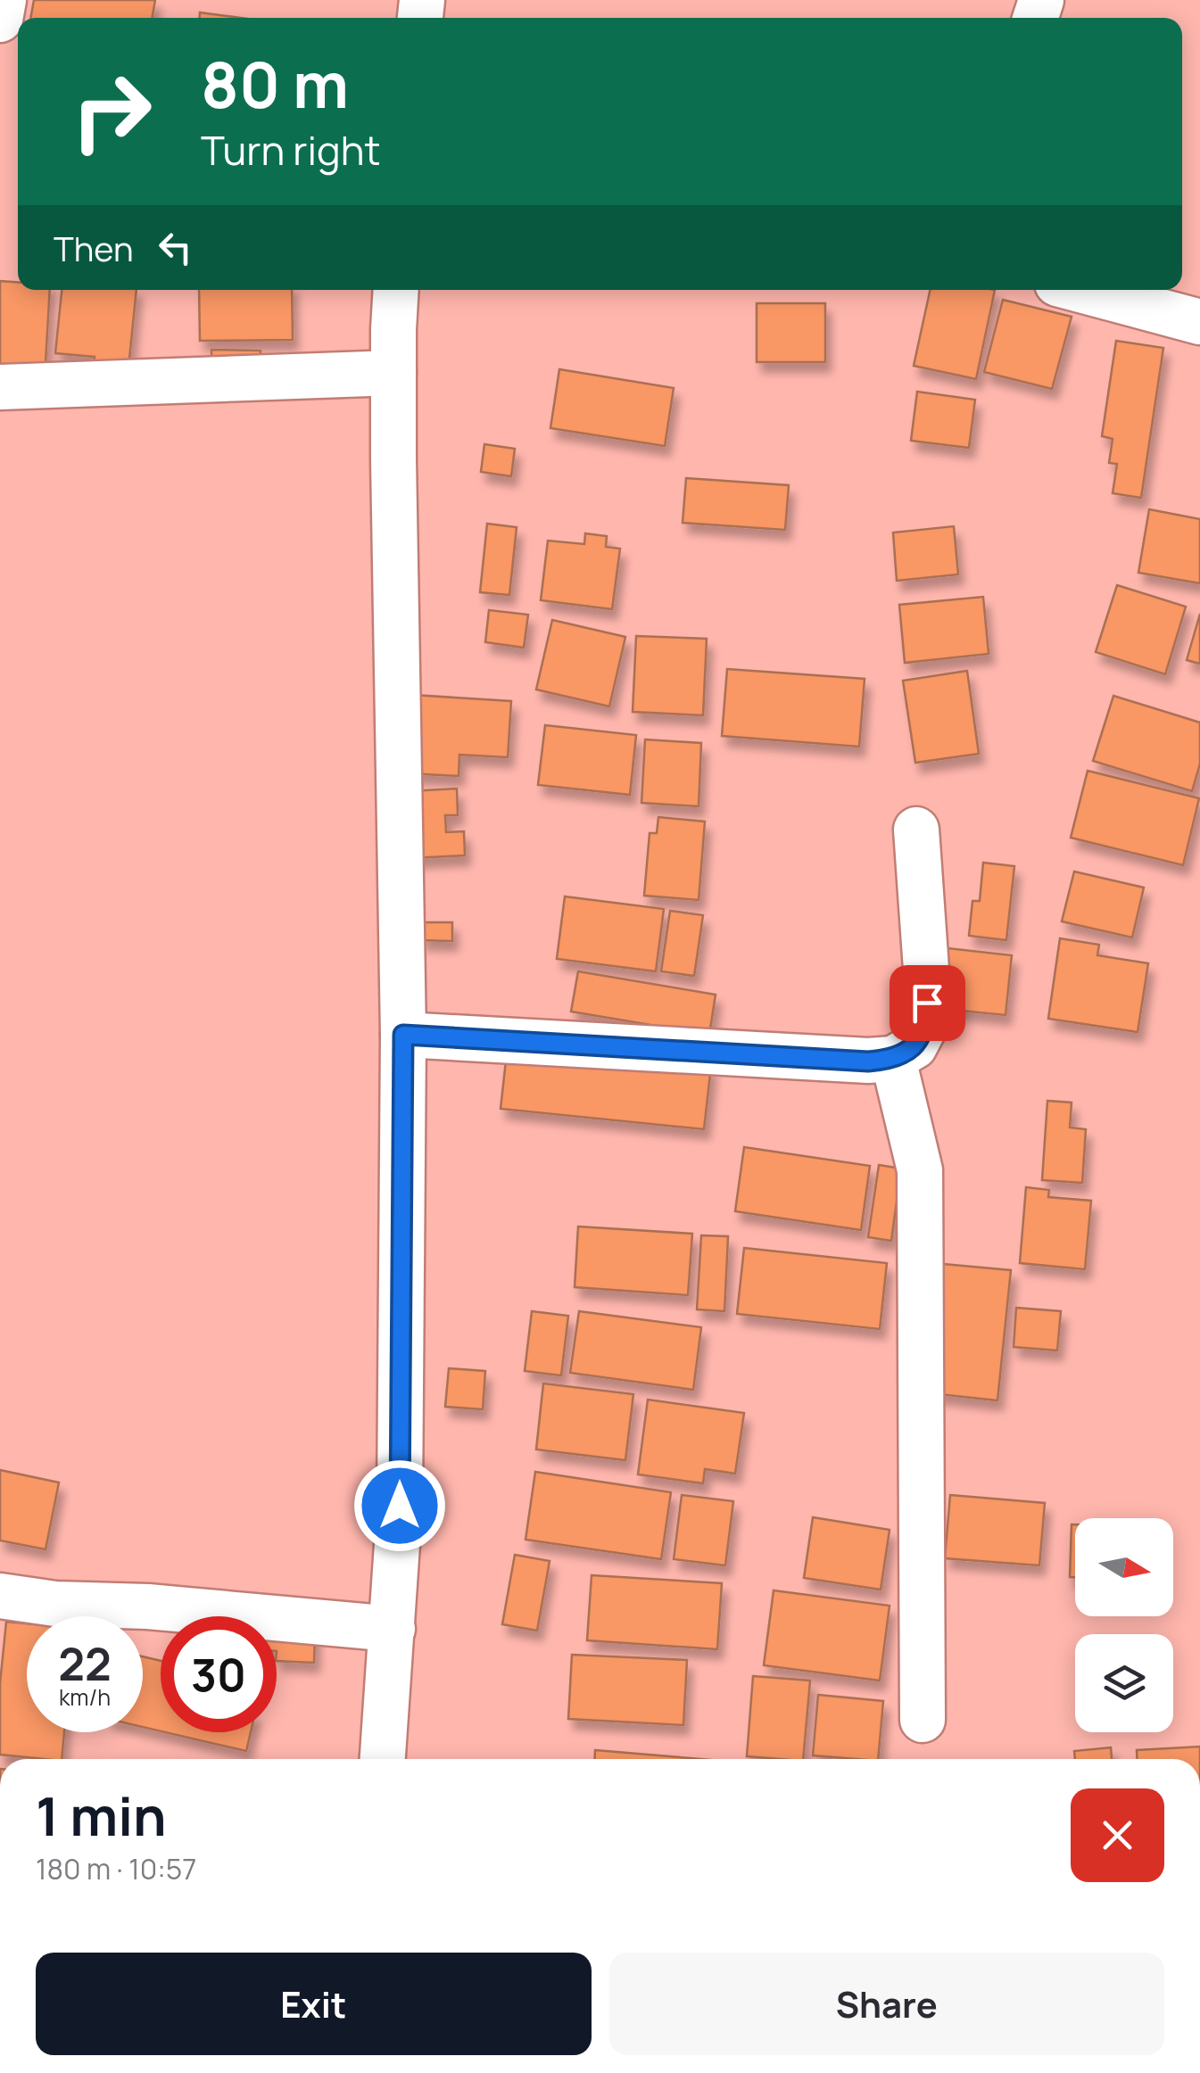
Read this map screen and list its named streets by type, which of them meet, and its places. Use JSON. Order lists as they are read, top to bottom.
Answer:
{
  "north": "right",
  "page": {
    "turn": ["80 m", "Turn right"],
    "then": "Then",
    "speed": "22 km/h",
    "limit": "30",
    "heading": ["1 min", "180 m · 10:57"],
    "buttons": ["Exit", "Share"]
  }
}
